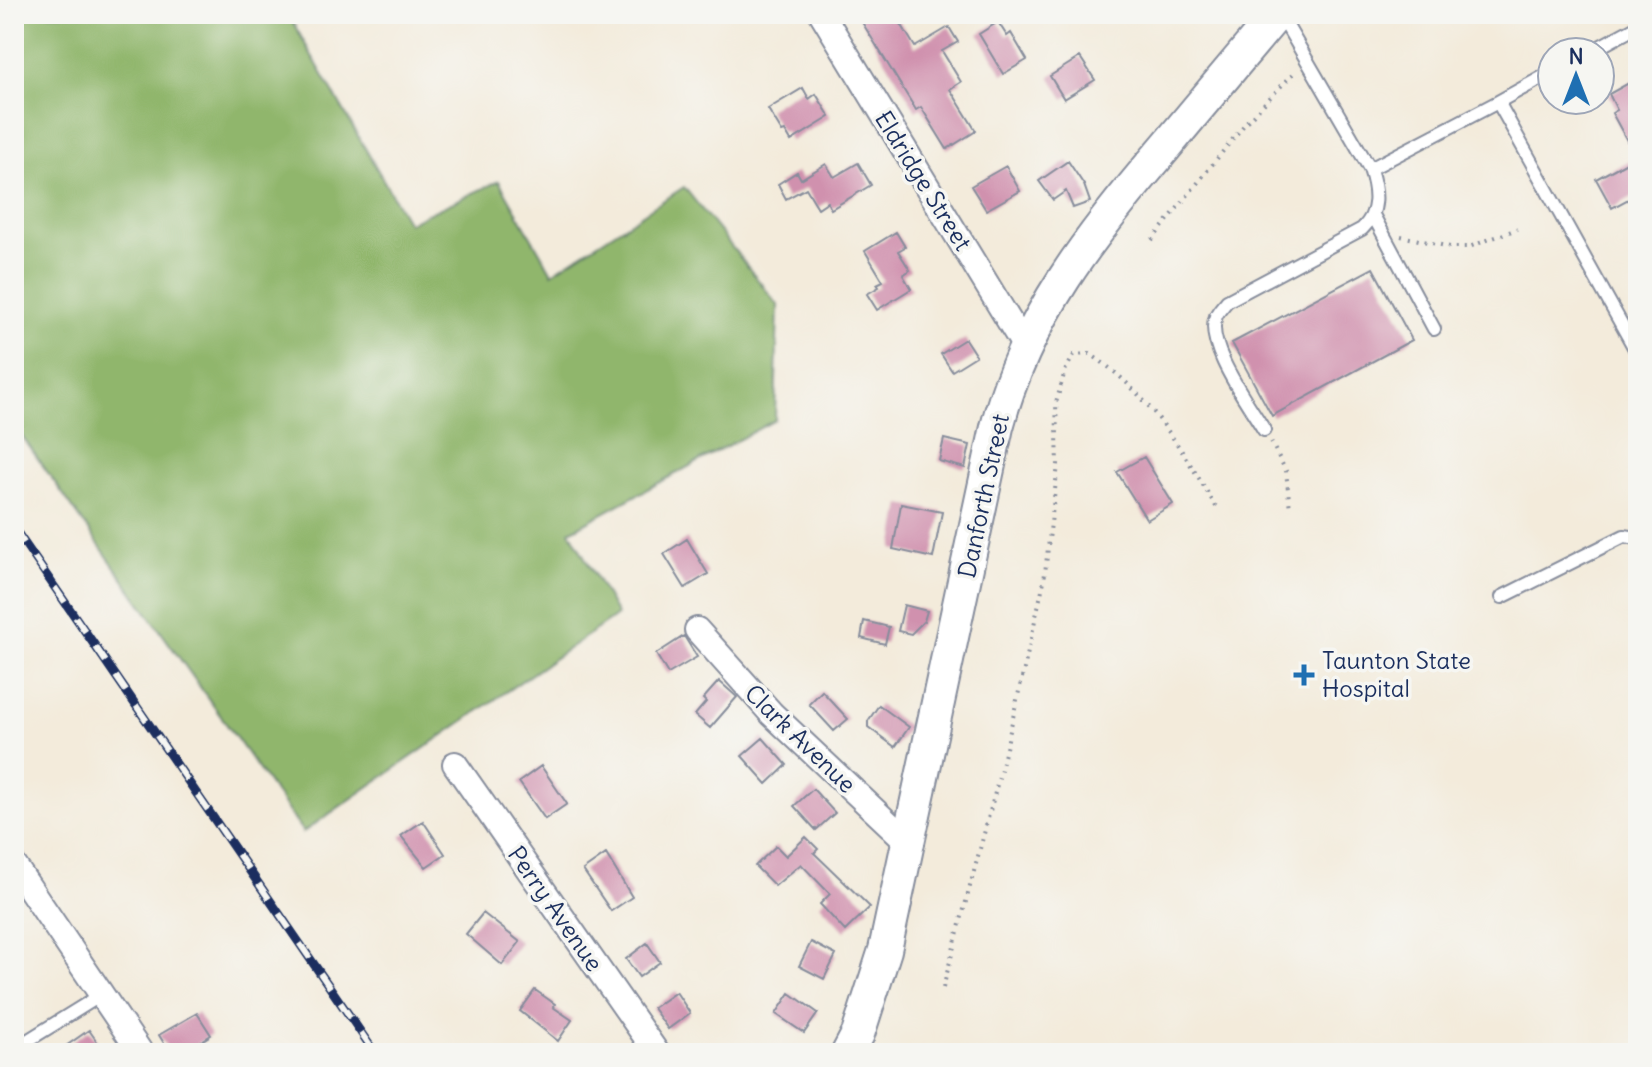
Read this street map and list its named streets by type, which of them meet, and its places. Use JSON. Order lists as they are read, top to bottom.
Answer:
{
  "streets": {
    "street": [
      "Eldridge Street",
      "Danforth Street",
      "Clark Avenue",
      "Perry Avenue"
    ]
  },
  "crossings": [
    ["Eldridge Street", "Danforth Street"],
    ["Danforth Street", "Clark Avenue"]
  ],
  "places": {
    "health": ["Taunton State Hospital"]
  },
  "north": "top"
}
